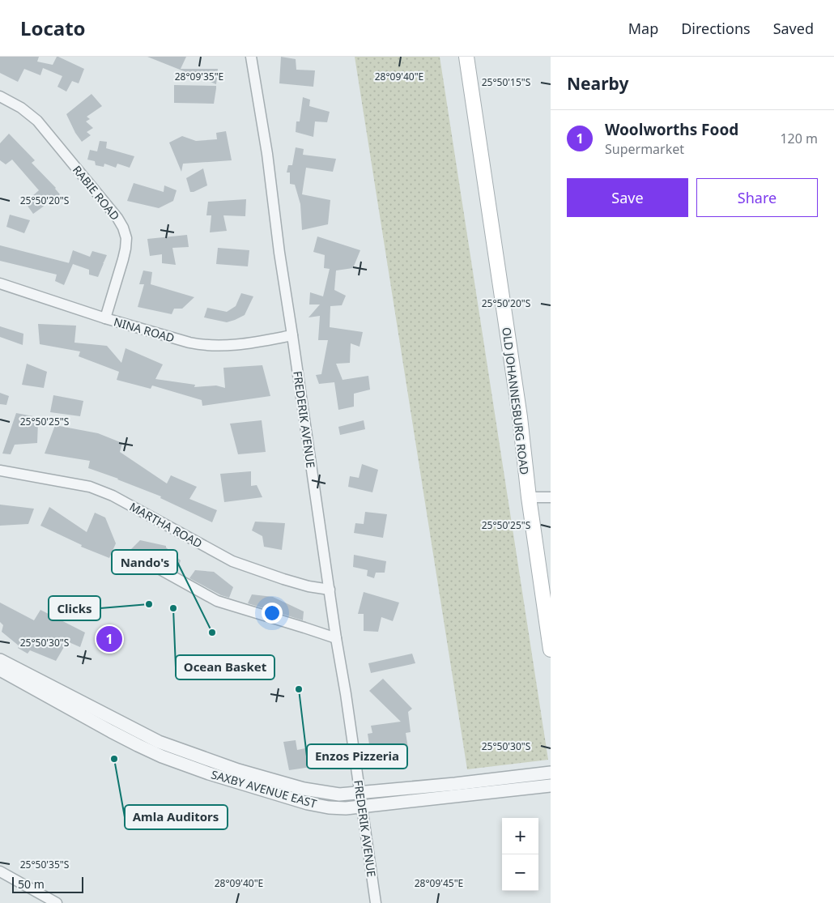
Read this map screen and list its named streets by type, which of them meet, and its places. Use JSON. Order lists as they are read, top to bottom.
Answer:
{
  "streets": {
    "main road": ["OLD JOHANNESBURG ROAD"],
    "street": [
      "RABIE ROAD",
      "NINA ROAD",
      "FREDERIK AVENUE",
      "MARTHA ROAD",
      "SAXBY AVENUE EAST"
    ]
  },
  "crossings": [
    ["RABIE ROAD", "NINA ROAD"],
    ["NINA ROAD", "FREDERIK AVENUE"],
    ["FREDERIK AVENUE", "MARTHA ROAD"],
    ["FREDERIK AVENUE", "SAXBY AVENUE EAST"]
  ],
  "places": [
    "Clicks",
    "Ocean Basket",
    "Nando's",
    "Enzos Pizzeria",
    "Amla Auditors"
  ],
  "scale_bar": "50 m",
  "page": {
    "header": "Locato",
    "nav": ["Map", "Directions", "Saved"],
    "heading": "Nearby",
    "list": [
      {
        "mark": "1",
        "name": "Woolworths Food",
        "note": "Supermarket",
        "value": "120 m"
      }
    ],
    "buttons": ["Save", "Share"],
    "pins": "1",
    "map_buttons": ["+", "−"],
    "scale": "50 m"
  },
  "coordinates": [
    "28°09'35\"E",
    "28°09'40\"E",
    "25°50'15\"S",
    "25°50'20\"S",
    "25°50'25\"S",
    "25°50'30\"S",
    "25°50'35\"S",
    "28°09'45\"E"
  ]
}
